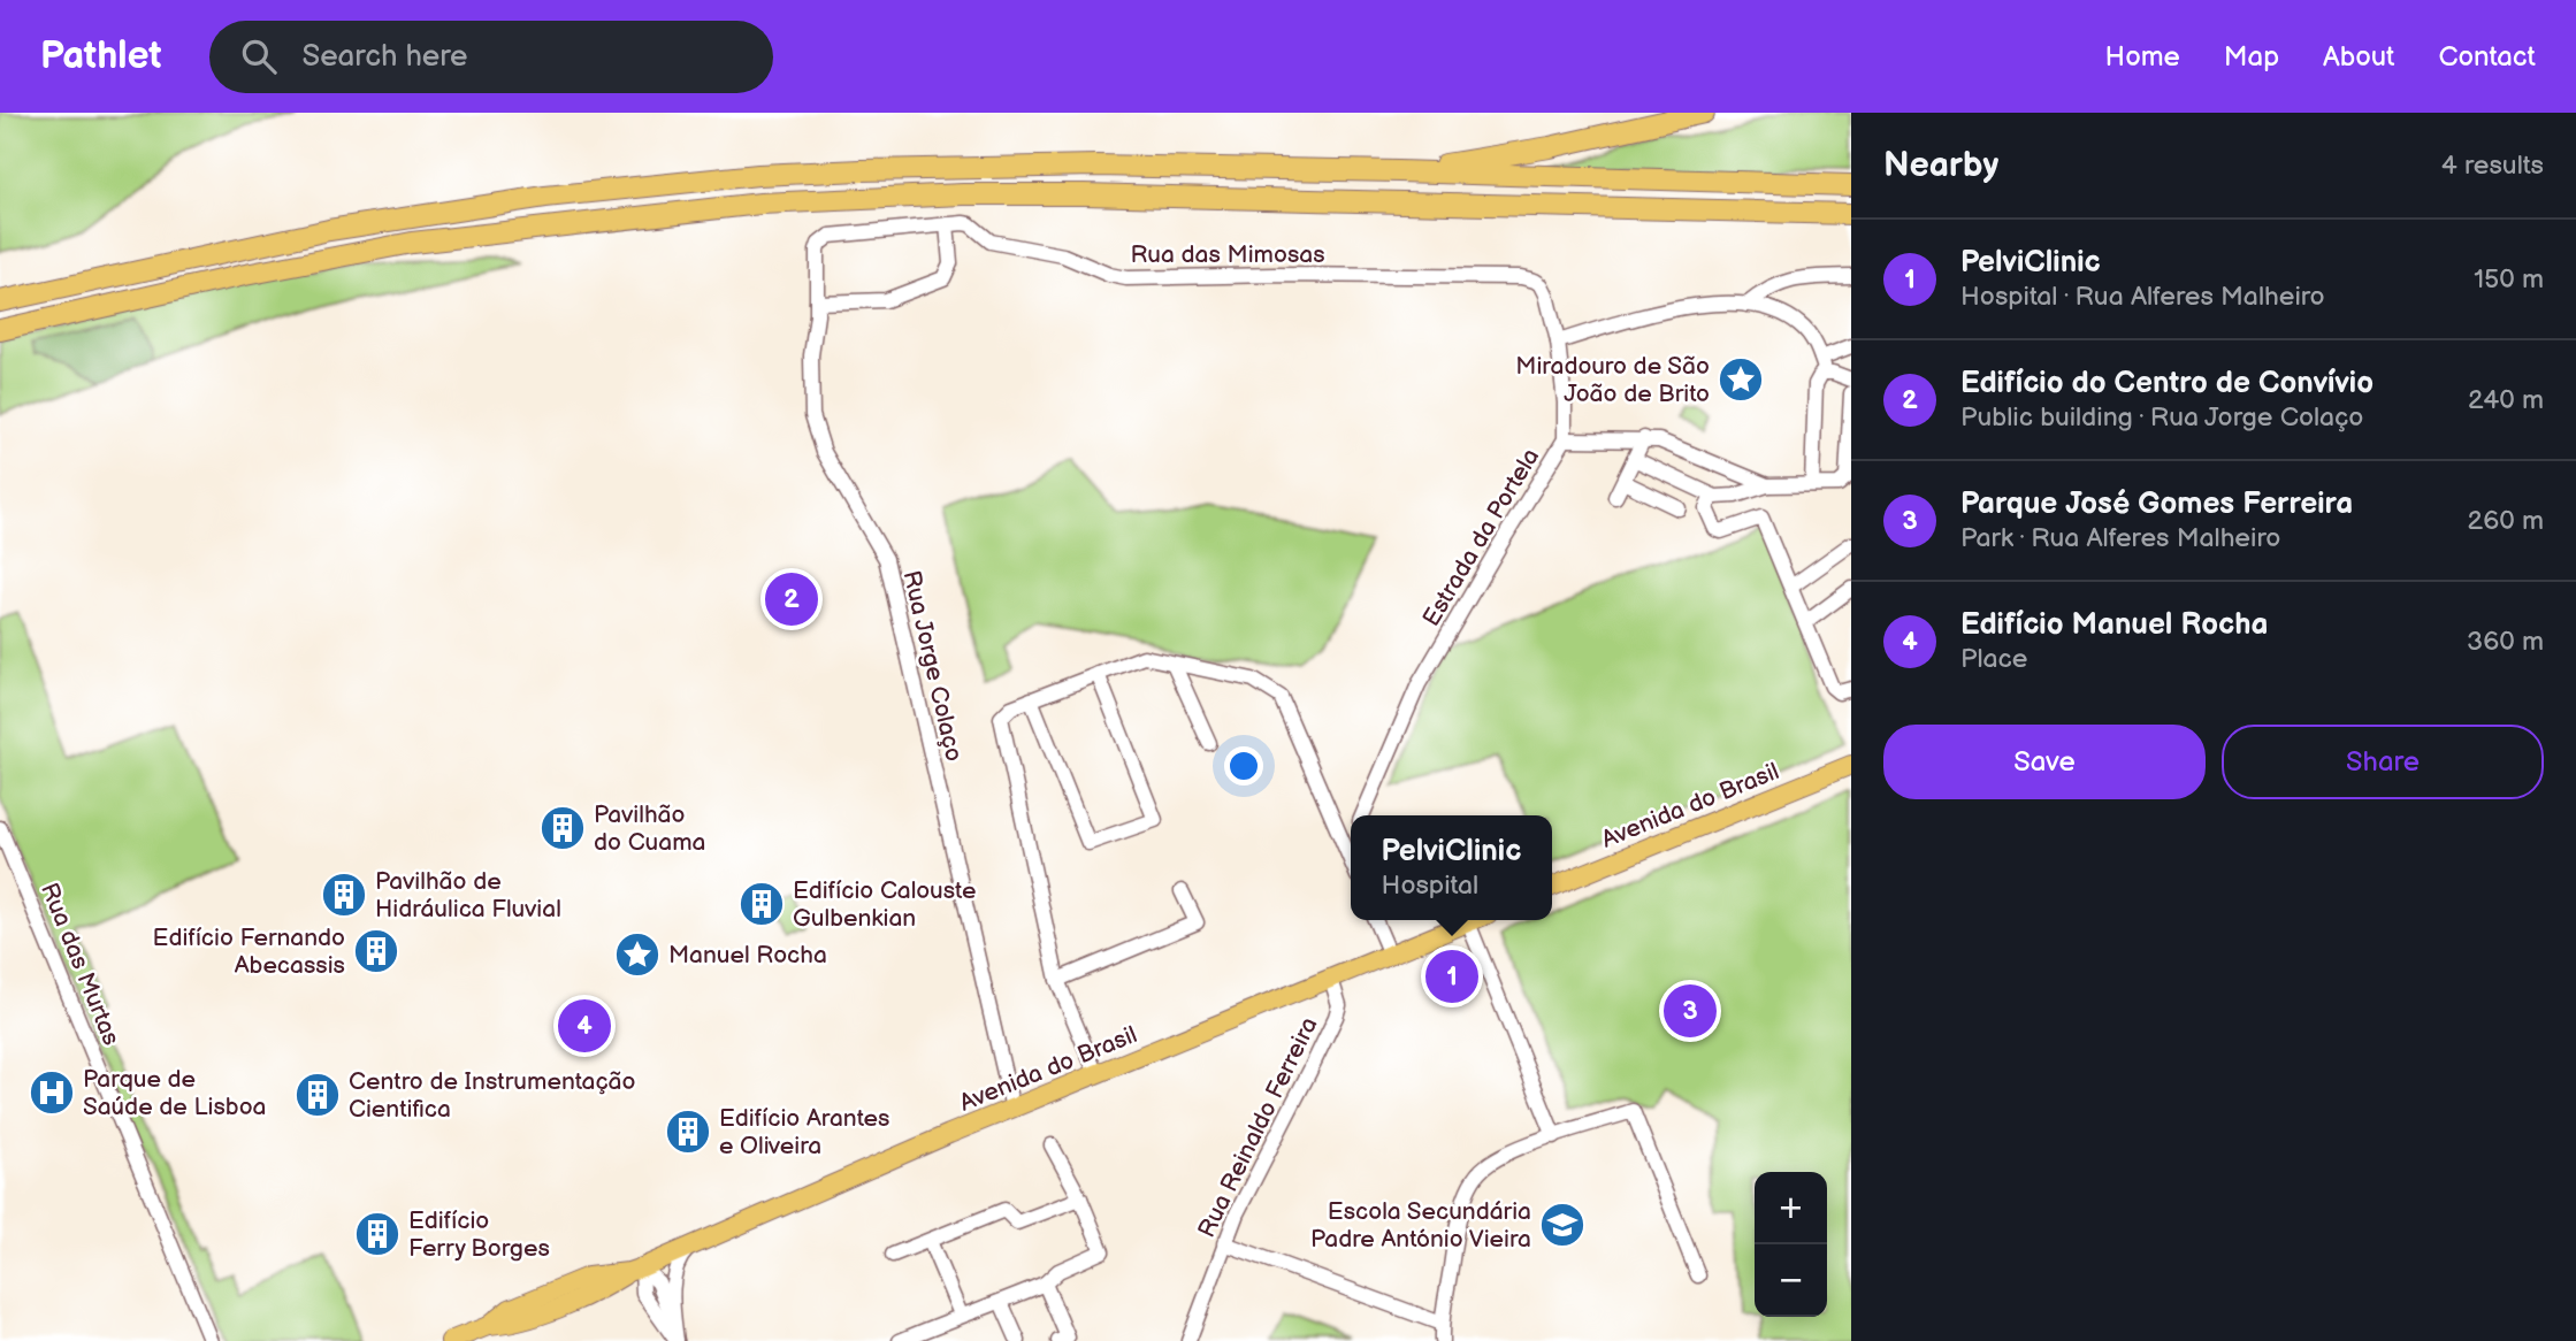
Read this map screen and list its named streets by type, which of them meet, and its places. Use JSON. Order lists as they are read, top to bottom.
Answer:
{
  "streets": {
    "main road": ["Avenida do Brasil"],
    "street": [
      "Rua das Mimosas",
      "Estrada da Portela",
      "Rua Jorge Colaço",
      "Rua das Murtas",
      "Rua Reinaldo Ferreira"
    ]
  },
  "crossings": [
    ["Rua das Mimosas", "Estrada da Portela"],
    ["Rua das Mimosas", "Rua Jorge Colaço"],
    ["Rua Jorge Colaço", "Avenida do Brasil"],
    ["Avenida do Brasil", "Rua Reinaldo Ferreira"]
  ],
  "places": {
    "place": ["Miradouro de São João de Brito", "Manuel Rocha"],
    "building": [
      "Pavilhão do Cuama",
      "Pavilhão de Hidráulica Fluvial",
      "Edifício Calouste Gulbenkian",
      "Edifício Fernando Abecassis",
      "Centro de Instrumentação Cientifica",
      "Edifício Arantes e Oliveira",
      "Edifício Ferry Borges"
    ],
    "hospital": ["Parque de Saúde de Lisboa"],
    "school or university": ["Escola Secundária Padre António Vieira"]
  },
  "page": {
    "header": "Pathlet",
    "search": "Search here",
    "nav": [
      "Home",
      "Map",
      "About",
      "Contact"
    ],
    "heading": ["Nearby", "4 results"],
    "list": [
      {
        "mark": "1",
        "name": "PelviClinic",
        "note": "Hospital · Rua Alferes Malheiro",
        "value": "150 m"
      },
      {
        "mark": "2",
        "name": "Edifício do Centro de Convívio",
        "note": "Public building · Rua Jorge Colaço",
        "value": "240 m"
      },
      {
        "mark": "3",
        "name": "Parque José Gomes Ferreira",
        "note": "Park · Rua Alferes Malheiro",
        "value": "260 m"
      },
      {
        "mark": "4",
        "name": "Edifício Manuel Rocha",
        "note": "Place",
        "value": "360 m"
      }
    ],
    "pins": [
      "2",
      "1",
      "3",
      "4"
    ],
    "buttons": ["Save", "Share"],
    "popup": ["PelviClinic", "Hospital"],
    "map_buttons": ["+", "−"]
  }
}
